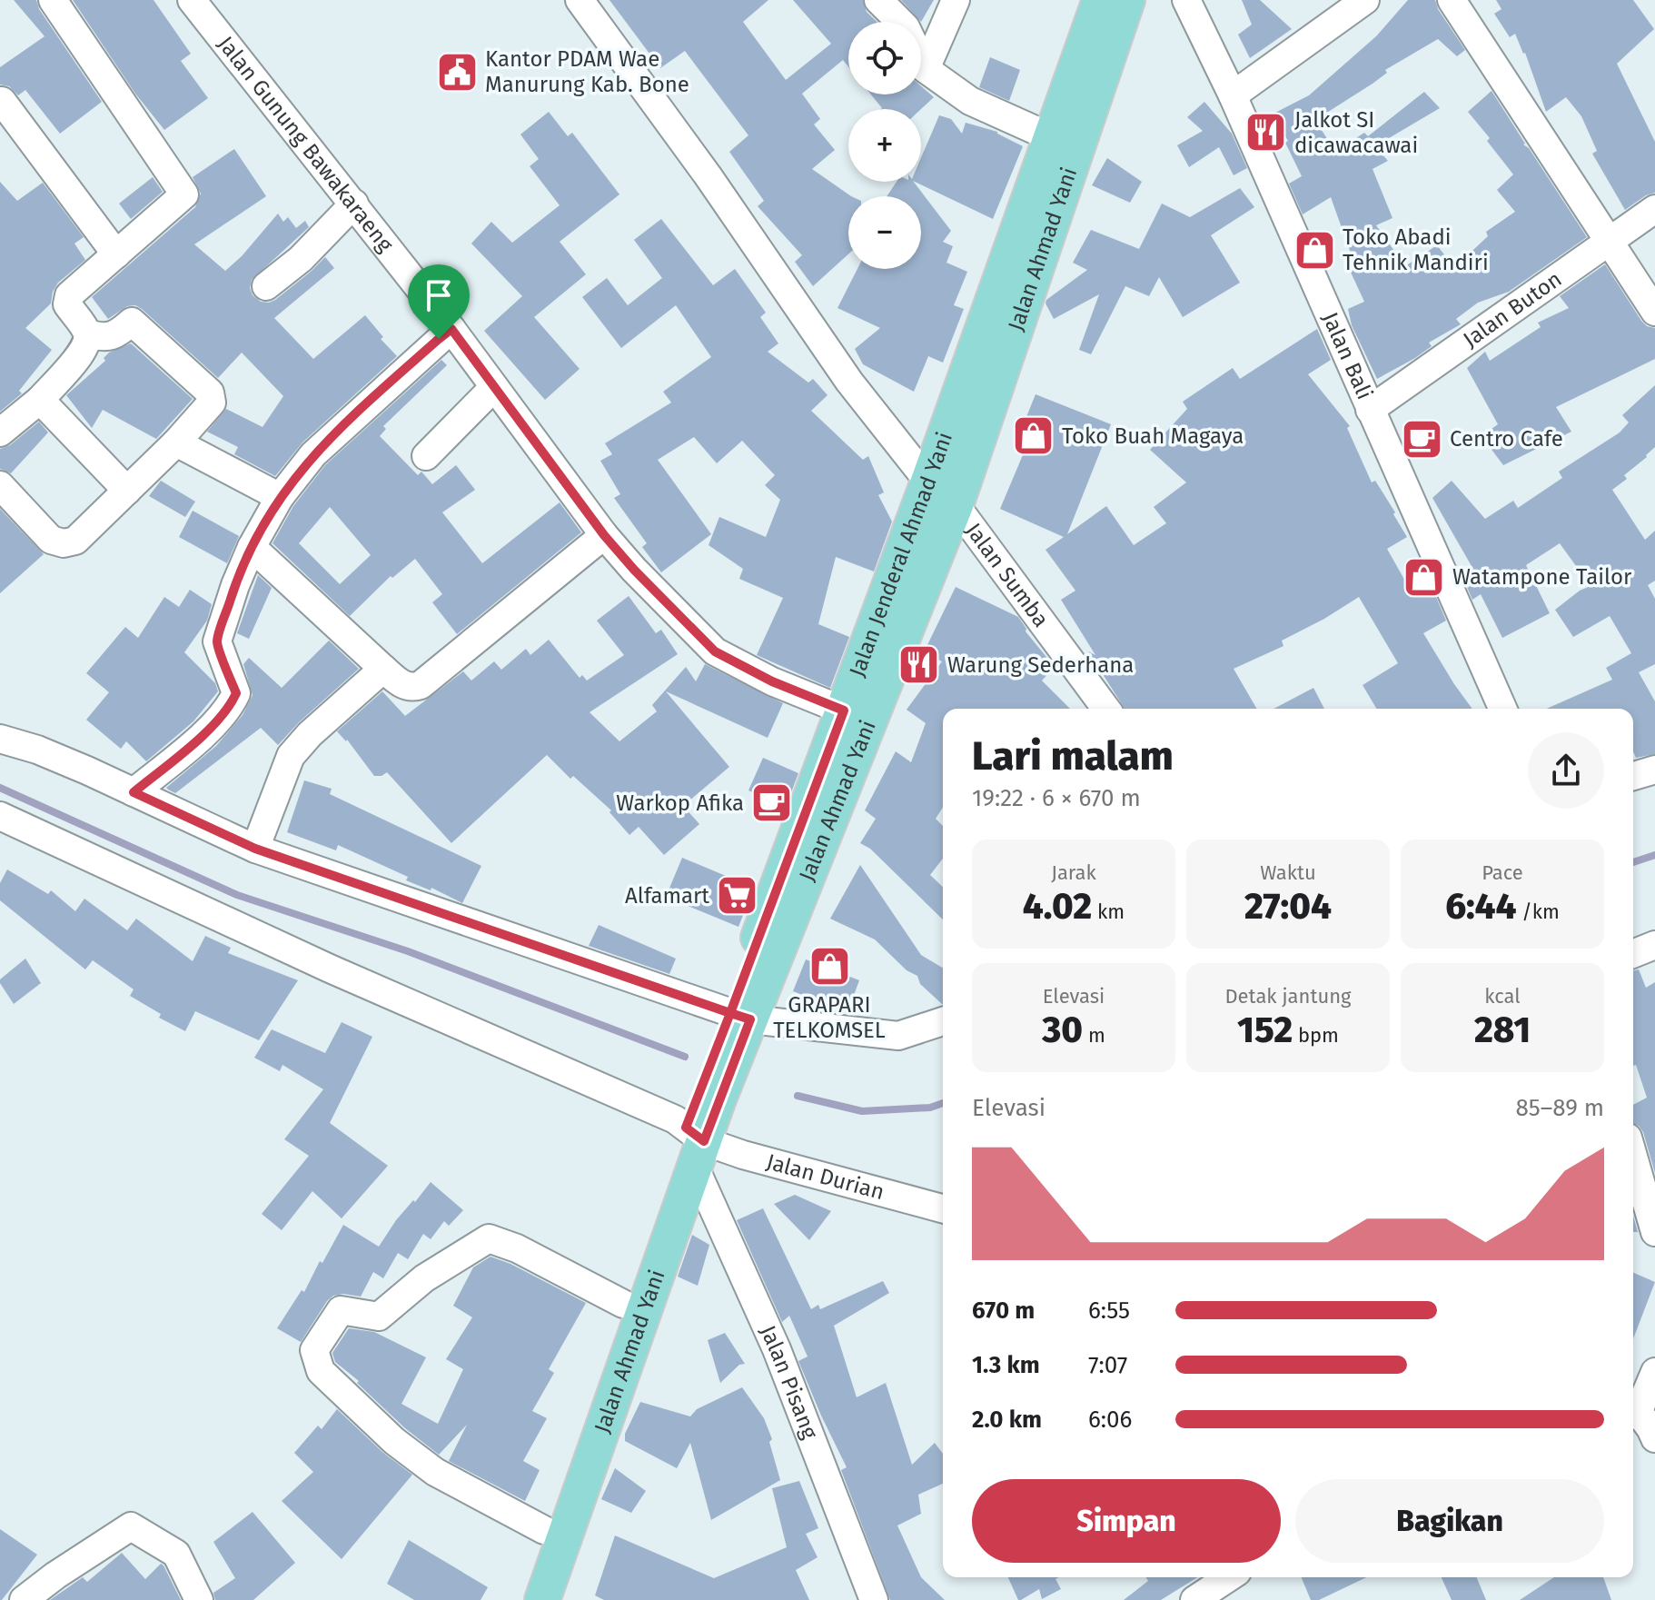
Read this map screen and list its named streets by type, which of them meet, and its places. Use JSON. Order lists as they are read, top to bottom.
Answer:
{
  "streets": {
    "main road": ["Jalan Ahmad Yani", "Jalan Jenderal Ahmad Yani"],
    "street": [
      "Jalan Gunung Bawakaraeng",
      "Jalan Buton",
      "Jalan Bali",
      "Jalan Sumba",
      "Jalan Durian",
      "Jalan Pisang"
    ]
  },
  "crossings": [
    ["Jalan Gunung Bawakaraeng", "Jalan Jenderal Ahmad Yani"],
    ["Jalan Ahmad Yani", "Jalan Jenderal Ahmad Yani"],
    ["Jalan Ahmad Yani", "Jalan Sumba"],
    ["Jalan Ahmad Yani", "Jalan Durian"],
    ["Jalan Ahmad Yani", "Jalan Pisang"],
    ["Jalan Buton", "Jalan Bali"],
    ["Jalan Jenderal Ahmad Yani", "Jalan Sumba"],
    ["Jalan Durian", "Jalan Pisang"]
  ],
  "places": {
    "public building": ["Kantor PDAM Wae Manurung Kab. Bone"],
    "restaurant": ["Jalkot SI dicawacawai", "Warung Sederhana"],
    "shop": [
      "Toko Abadi Tehnik Mandiri",
      "Toko Buah Magaya",
      "Watampone Tailor",
      "GRAPARI TELKOMSEL"
    ],
    "cafe": ["Centro Cafe", "Warkop Afika"],
    "supermarket": ["Alfamart"]
  },
  "page": {
    "map_buttons": ["+", "−"],
    "heading": ["Lari malam", "19:22 · 6 × 670 m"],
    "stats": [
      ["Jarak", "4.02 km"],
      ["Waktu", "27:04"],
      ["Pace", "6:44 /km"],
      ["Elevasi", "30 m"],
      ["Detak jantung", "152 bpm"],
      ["kcal", "281"]
    ],
    "chart": ["Elevasi", "85–89 m"],
    "list": [
      {
        "name": "670 m",
        "note": "6:55"
      },
      {
        "name": "1.3 km",
        "note": "7:07"
      },
      {
        "name": "2.0 km",
        "note": "6:06"
      }
    ],
    "buttons": ["Simpan", "Bagikan"]
  }
}
